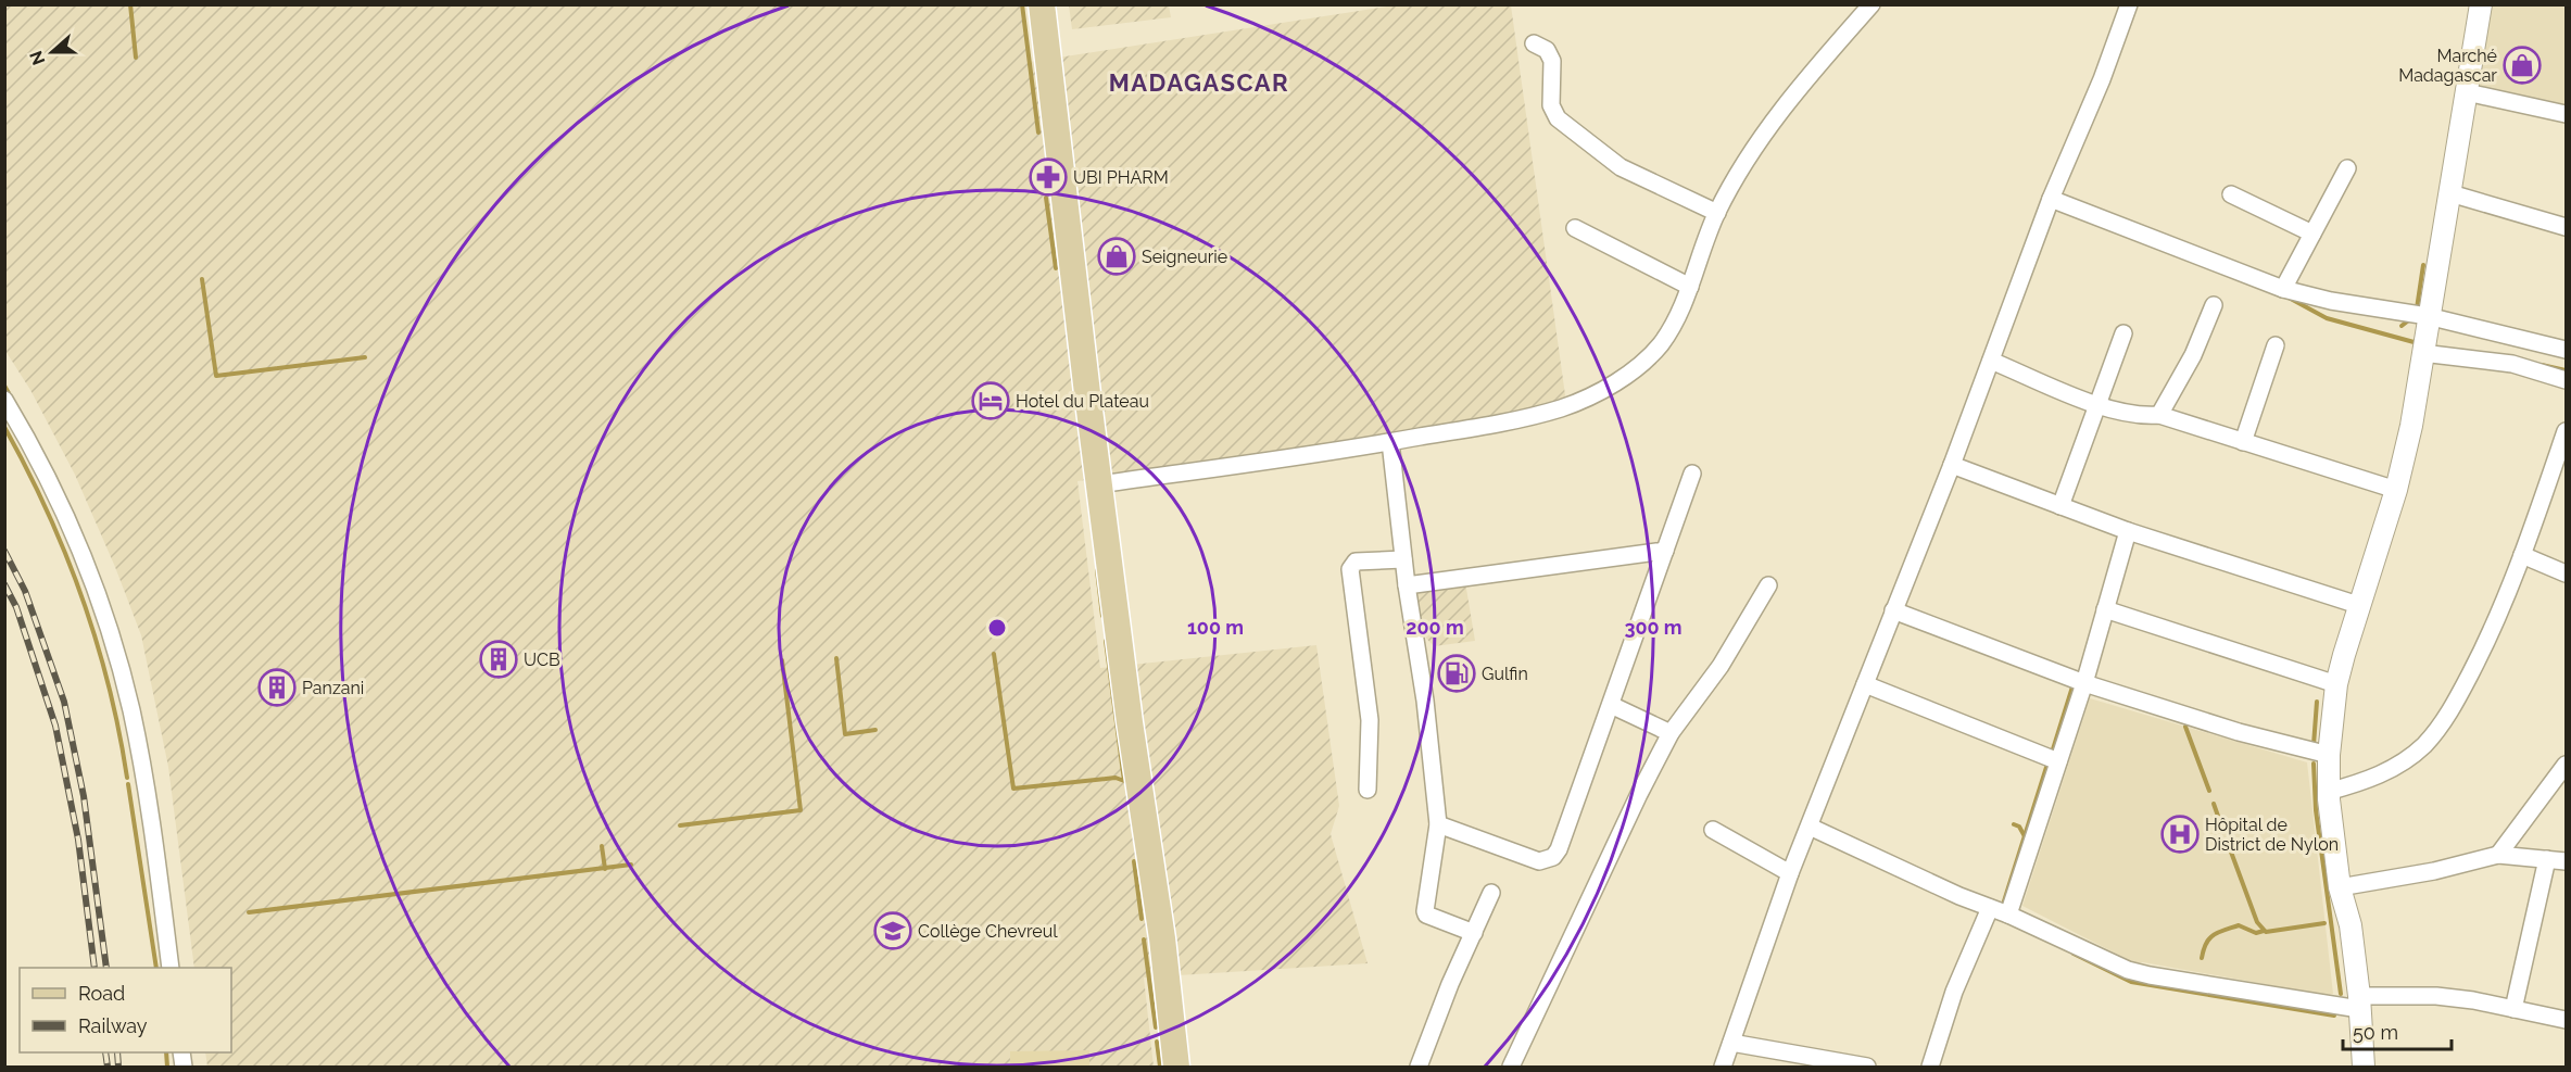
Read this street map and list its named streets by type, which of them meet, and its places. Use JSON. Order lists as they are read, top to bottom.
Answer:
{
  "districts": ["MADAGASCAR"],
  "places": {
    "shop": ["Marché Madagascar", "Seigneurie"],
    "pharmacy": ["UBI PHARM"],
    "hotel": ["Hotel du Plateau"],
    "building": ["UCB", "Panzani"],
    "fuel station": ["Gulfin"],
    "hospital": ["Hôpital de District de Nylon"],
    "school or university": ["Collège Chevreul"]
  },
  "legend": ["Road", "Railway"],
  "scale_bar": "50 m",
  "north": "left",
  "rings": ["100 m", "200 m", "300 m"]
}
